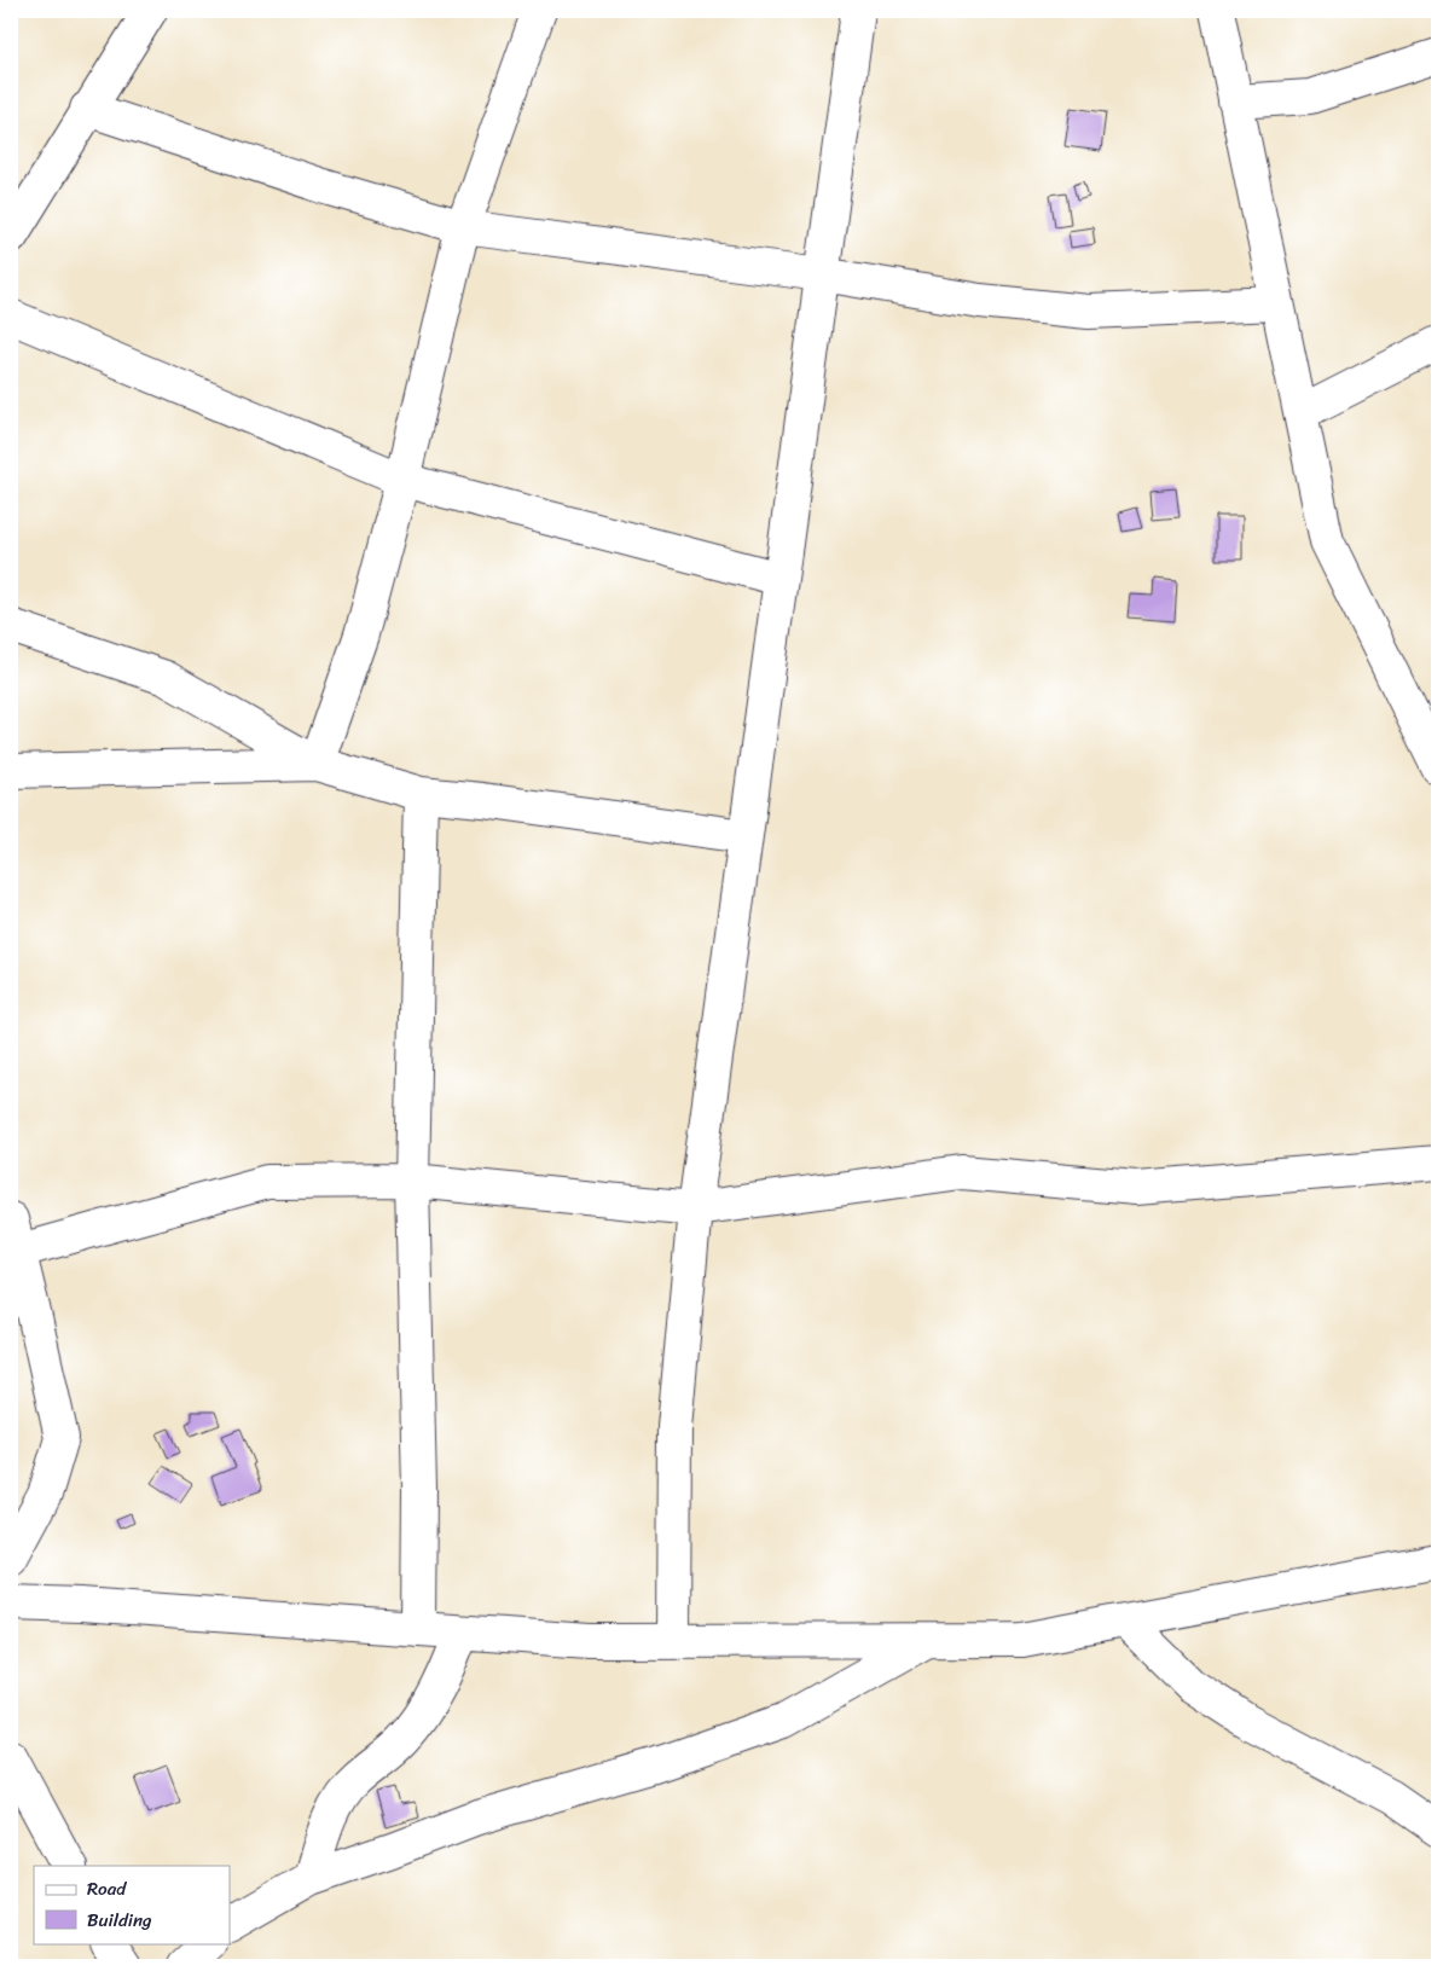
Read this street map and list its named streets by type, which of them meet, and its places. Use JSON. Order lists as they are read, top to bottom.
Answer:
{
  "legend": ["Road", "Building"]
}
